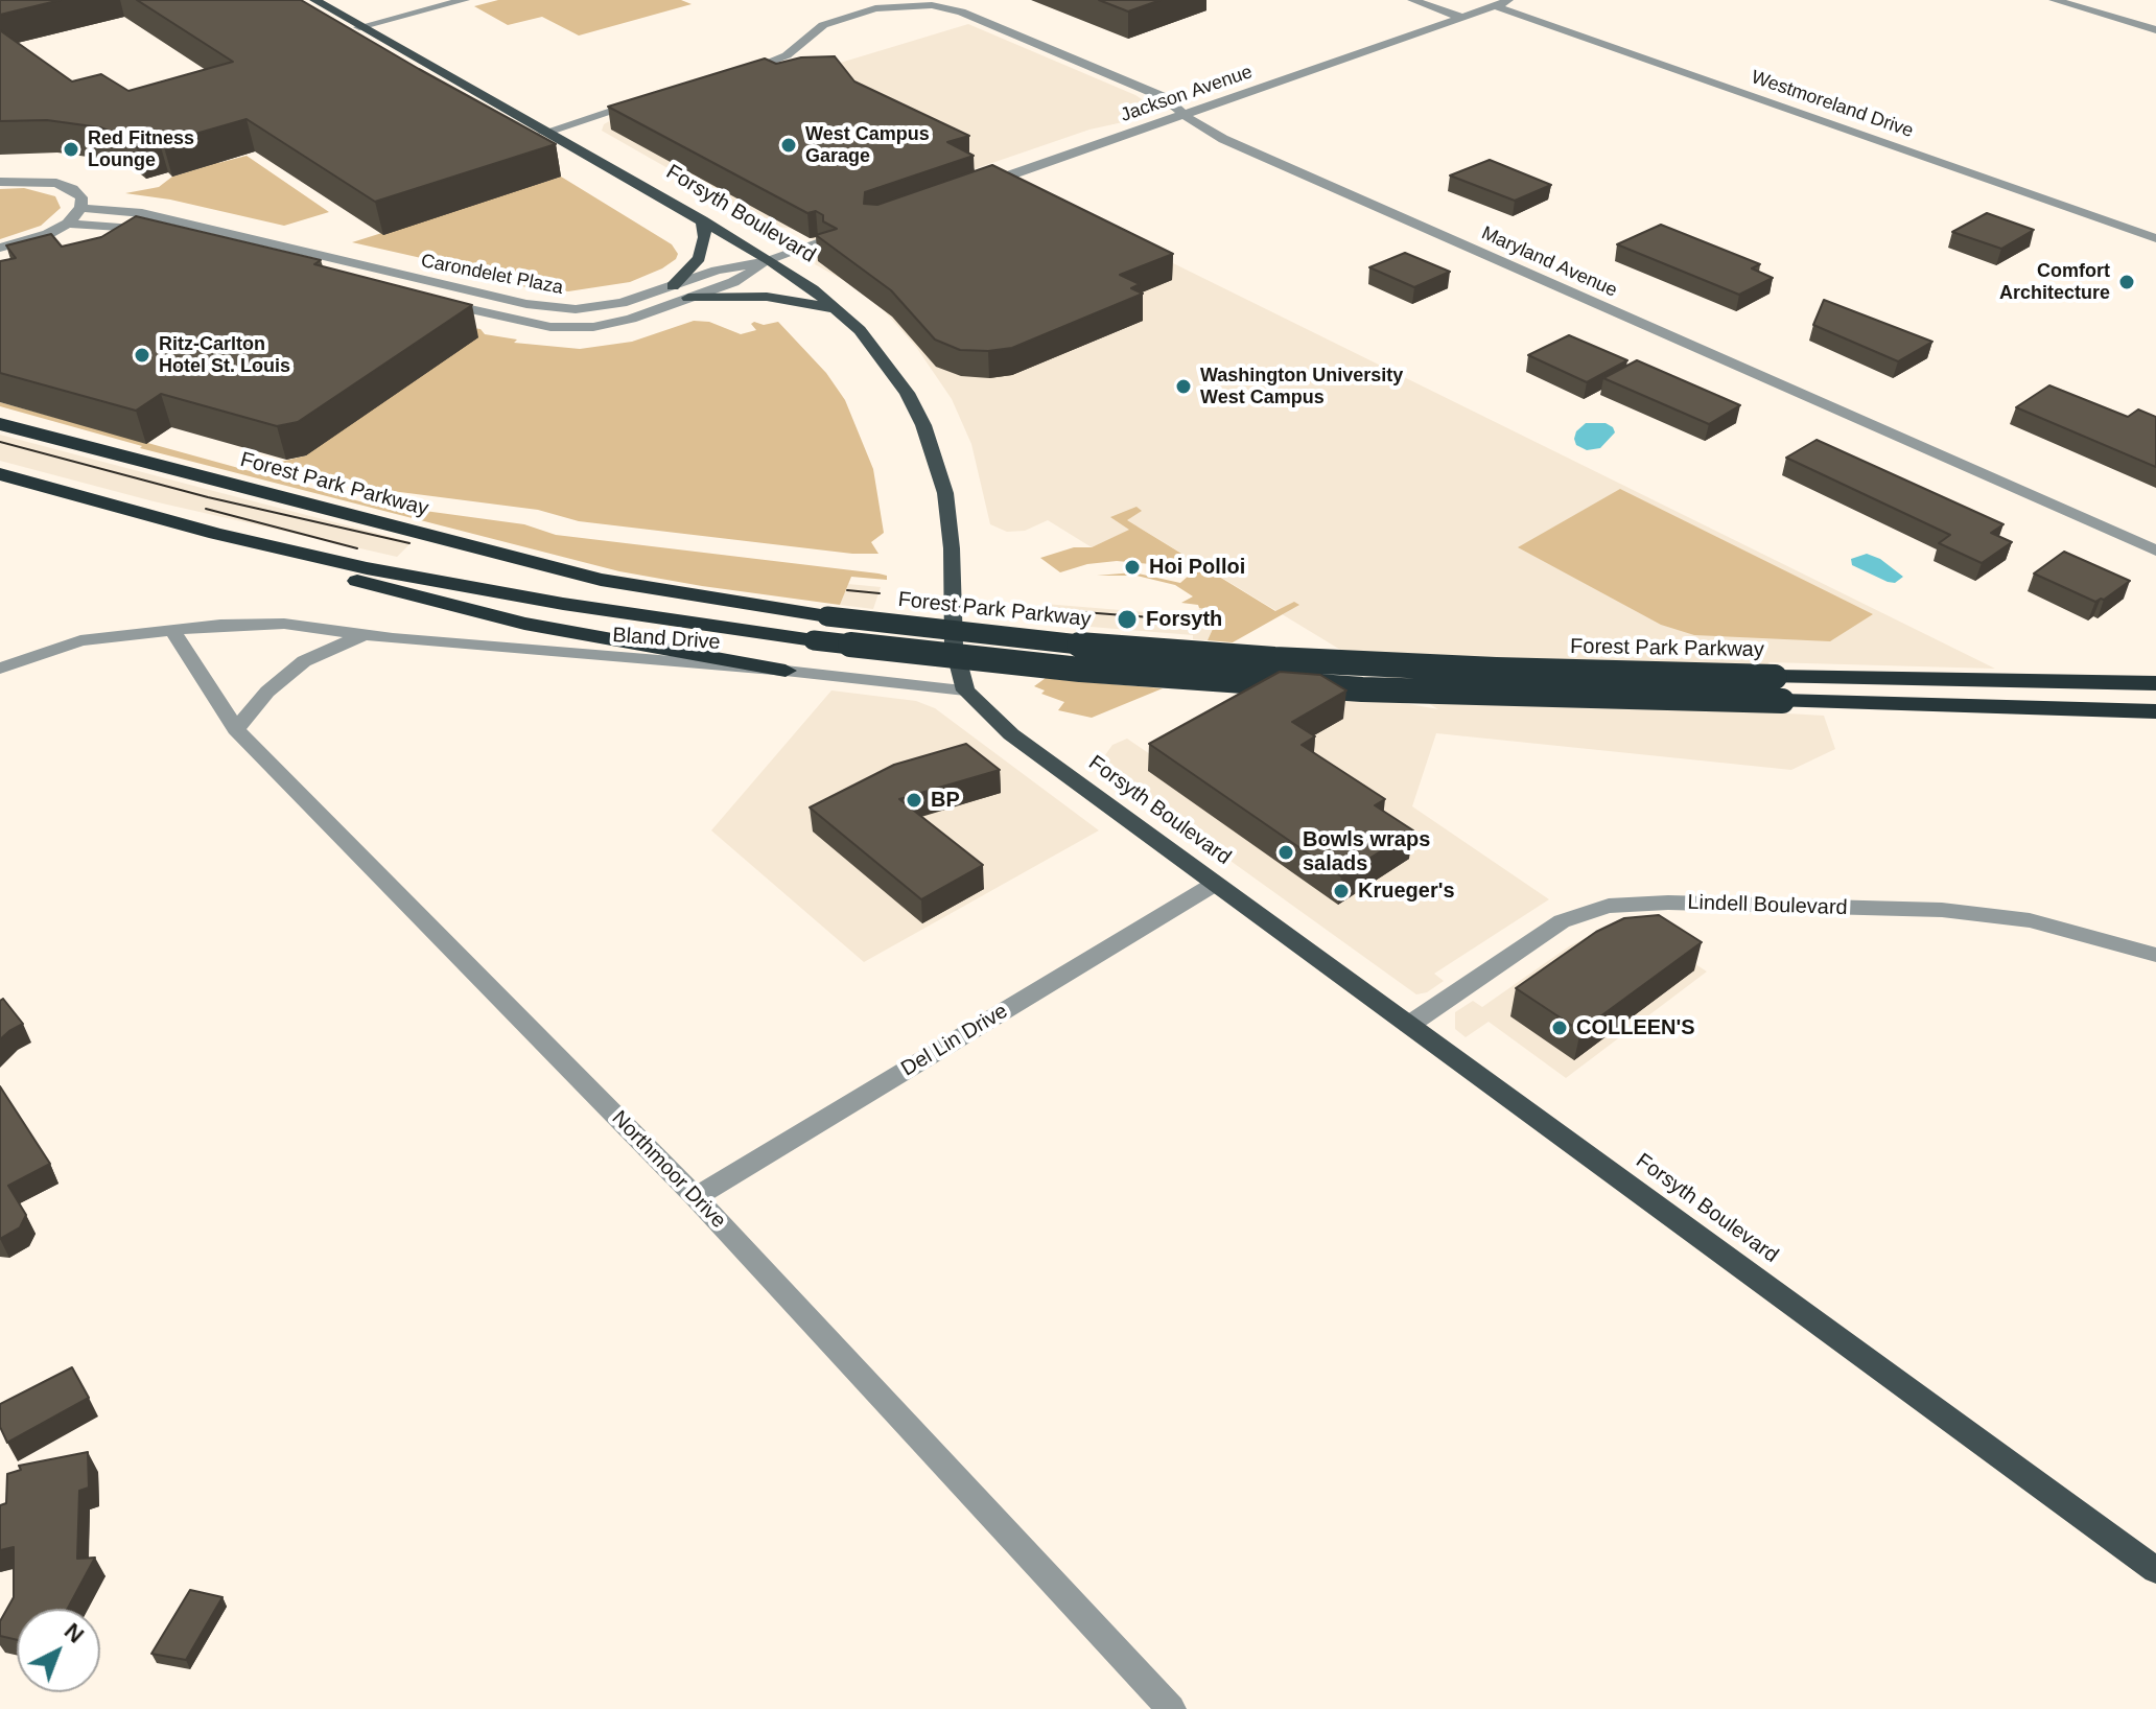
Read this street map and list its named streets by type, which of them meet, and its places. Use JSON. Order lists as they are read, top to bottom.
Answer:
{
  "streets": {
    "highway": ["Forest Park Parkway"],
    "main road": ["Forsyth Boulevard"],
    "street": [
      "Jackson Avenue",
      "Westmoreland Drive",
      "Maryland Avenue",
      "Carondelet Plaza",
      "Bland Drive",
      "Lindell Boulevard",
      "Del Lin Drive",
      "Northmoor Drive"
    ]
  },
  "crossings": [
    ["Jackson Avenue", "Westmoreland Drive"],
    ["Jackson Avenue", "Maryland Avenue"],
    ["Forsyth Boulevard", "Carondelet Plaza"],
    ["Forsyth Boulevard", "Bland Drive"],
    ["Forsyth Boulevard", "Lindell Boulevard"],
    ["Forsyth Boulevard", "Del Lin Drive"],
    ["Bland Drive", "Northmoor Drive"],
    ["Del Lin Drive", "Northmoor Drive"]
  ],
  "places": [
    "West Campus Garage",
    "Red Fitness Lounge",
    "Comfort Architecture",
    "Ritz-Carlton Hotel St. Louis",
    "Washington University West Campus",
    "Hoi Polloi",
    "Forsyth",
    "BP",
    "Bowls wraps salads",
    "Krueger's",
    "COLLEEN'S"
  ],
  "north": "top right"
}
